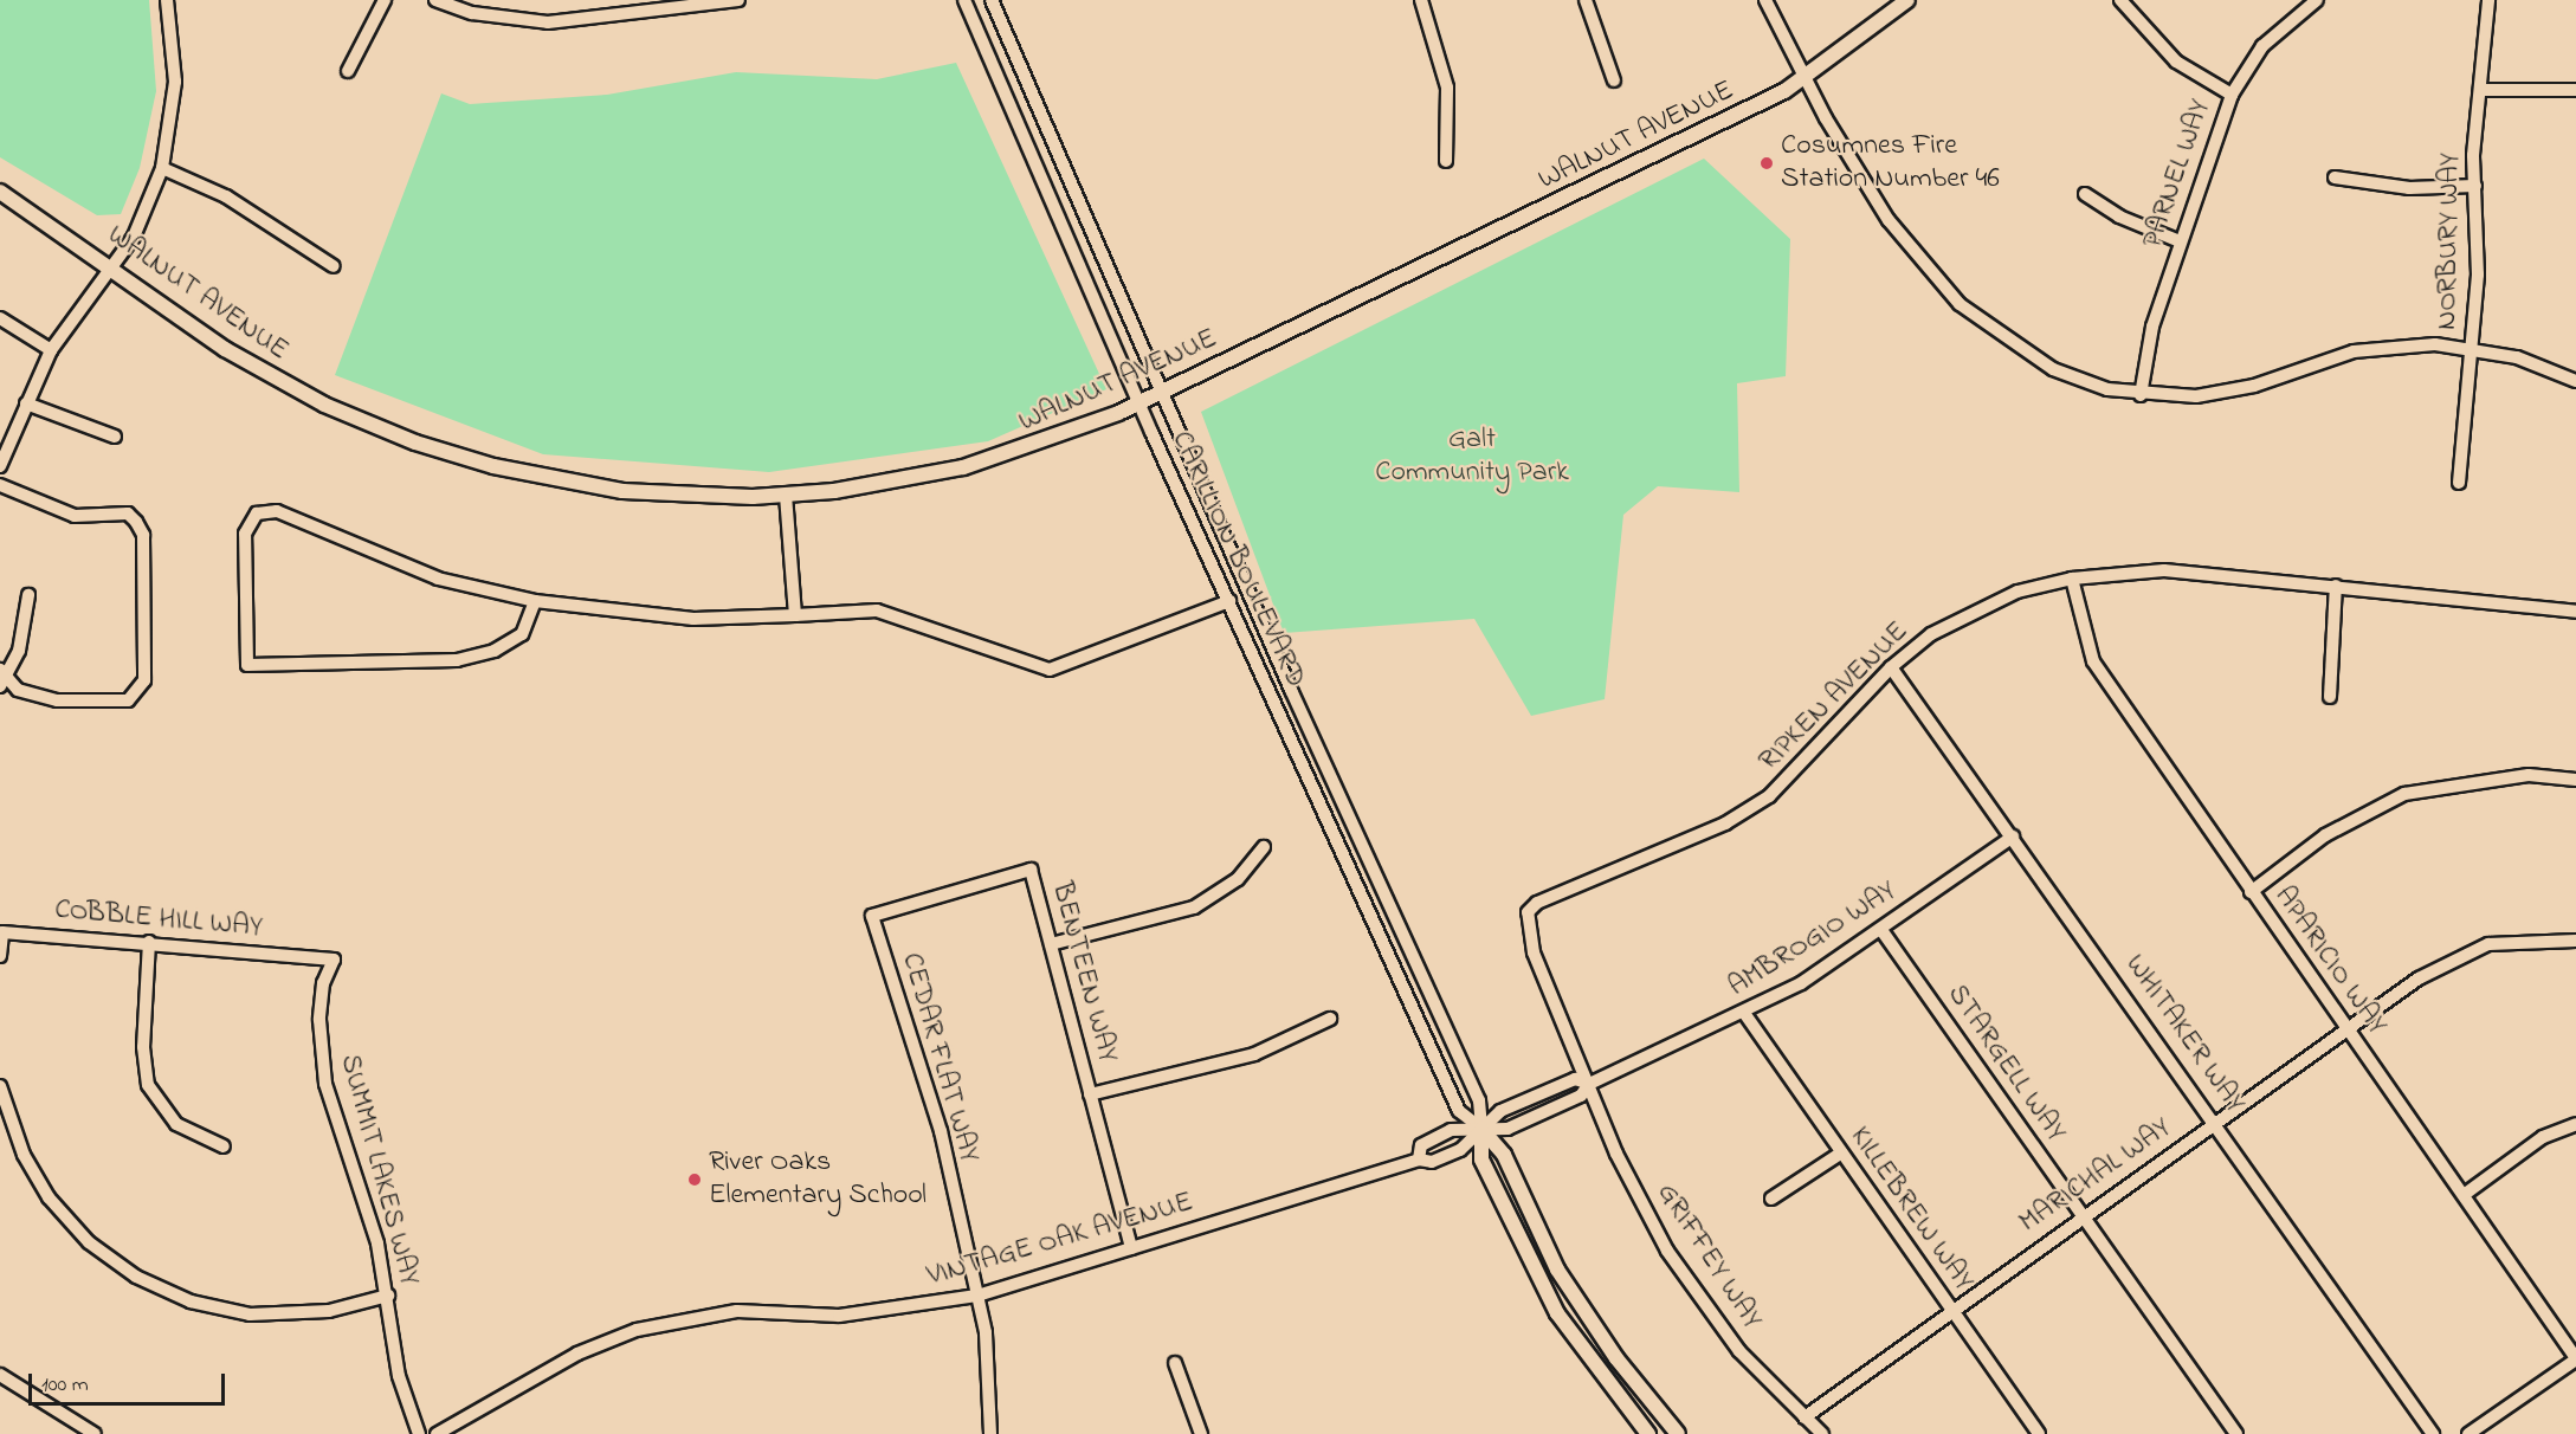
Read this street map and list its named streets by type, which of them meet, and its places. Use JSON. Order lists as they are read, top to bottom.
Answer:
{
  "streets": {
    "street": [
      "WALNUT AVENUE",
      "PARNEL WAY",
      "NORBURY WAY",
      "CARILLION BOULEVARD",
      "RIPKEN AVENUE",
      "COBBLE HILL WAY",
      "AMBROGIO WAY",
      "APARICIO WAY",
      "BENTEEN WAY",
      "WHITAKER WAY",
      "CEDAR FLAT WAY",
      "STARGELL WAY",
      "SUMMIT LAKES WAY",
      "MARICHAL WAY",
      "KILLEBREW WAY",
      "VINTAGE OAK AVENUE",
      "GRIFFEY WAY"
    ]
  },
  "crossings": [
    ["WALNUT AVENUE", "CARILLION BOULEVARD"],
    ["CARILLION BOULEVARD", "AMBROGIO WAY"],
    ["CARILLION BOULEVARD", "VINTAGE OAK AVENUE"],
    ["RIPKEN AVENUE", "AMBROGIO WAY"],
    ["RIPKEN AVENUE", "APARICIO WAY"],
    ["RIPKEN AVENUE", "WHITAKER WAY"],
    ["RIPKEN AVENUE", "GRIFFEY WAY"],
    ["COBBLE HILL WAY", "SUMMIT LAKES WAY"],
    ["AMBROGIO WAY", "WHITAKER WAY"],
    ["AMBROGIO WAY", "STARGELL WAY"],
    ["AMBROGIO WAY", "KILLEBREW WAY"],
    ["AMBROGIO WAY", "VINTAGE OAK AVENUE"],
    ["AMBROGIO WAY", "GRIFFEY WAY"],
    ["APARICIO WAY", "MARICHAL WAY"],
    ["BENTEEN WAY", "CEDAR FLAT WAY"],
    ["BENTEEN WAY", "VINTAGE OAK AVENUE"],
    ["WHITAKER WAY", "MARICHAL WAY"],
    ["CEDAR FLAT WAY", "VINTAGE OAK AVENUE"],
    ["STARGELL WAY", "MARICHAL WAY"],
    ["MARICHAL WAY", "KILLEBREW WAY"],
    ["MARICHAL WAY", "GRIFFEY WAY"]
  ],
  "parks": ["Galt Community Park"],
  "places": ["Cosumnes Fire Station Number 46", "River Oaks Elementary School"],
  "scale_bar": "100 m"
}
